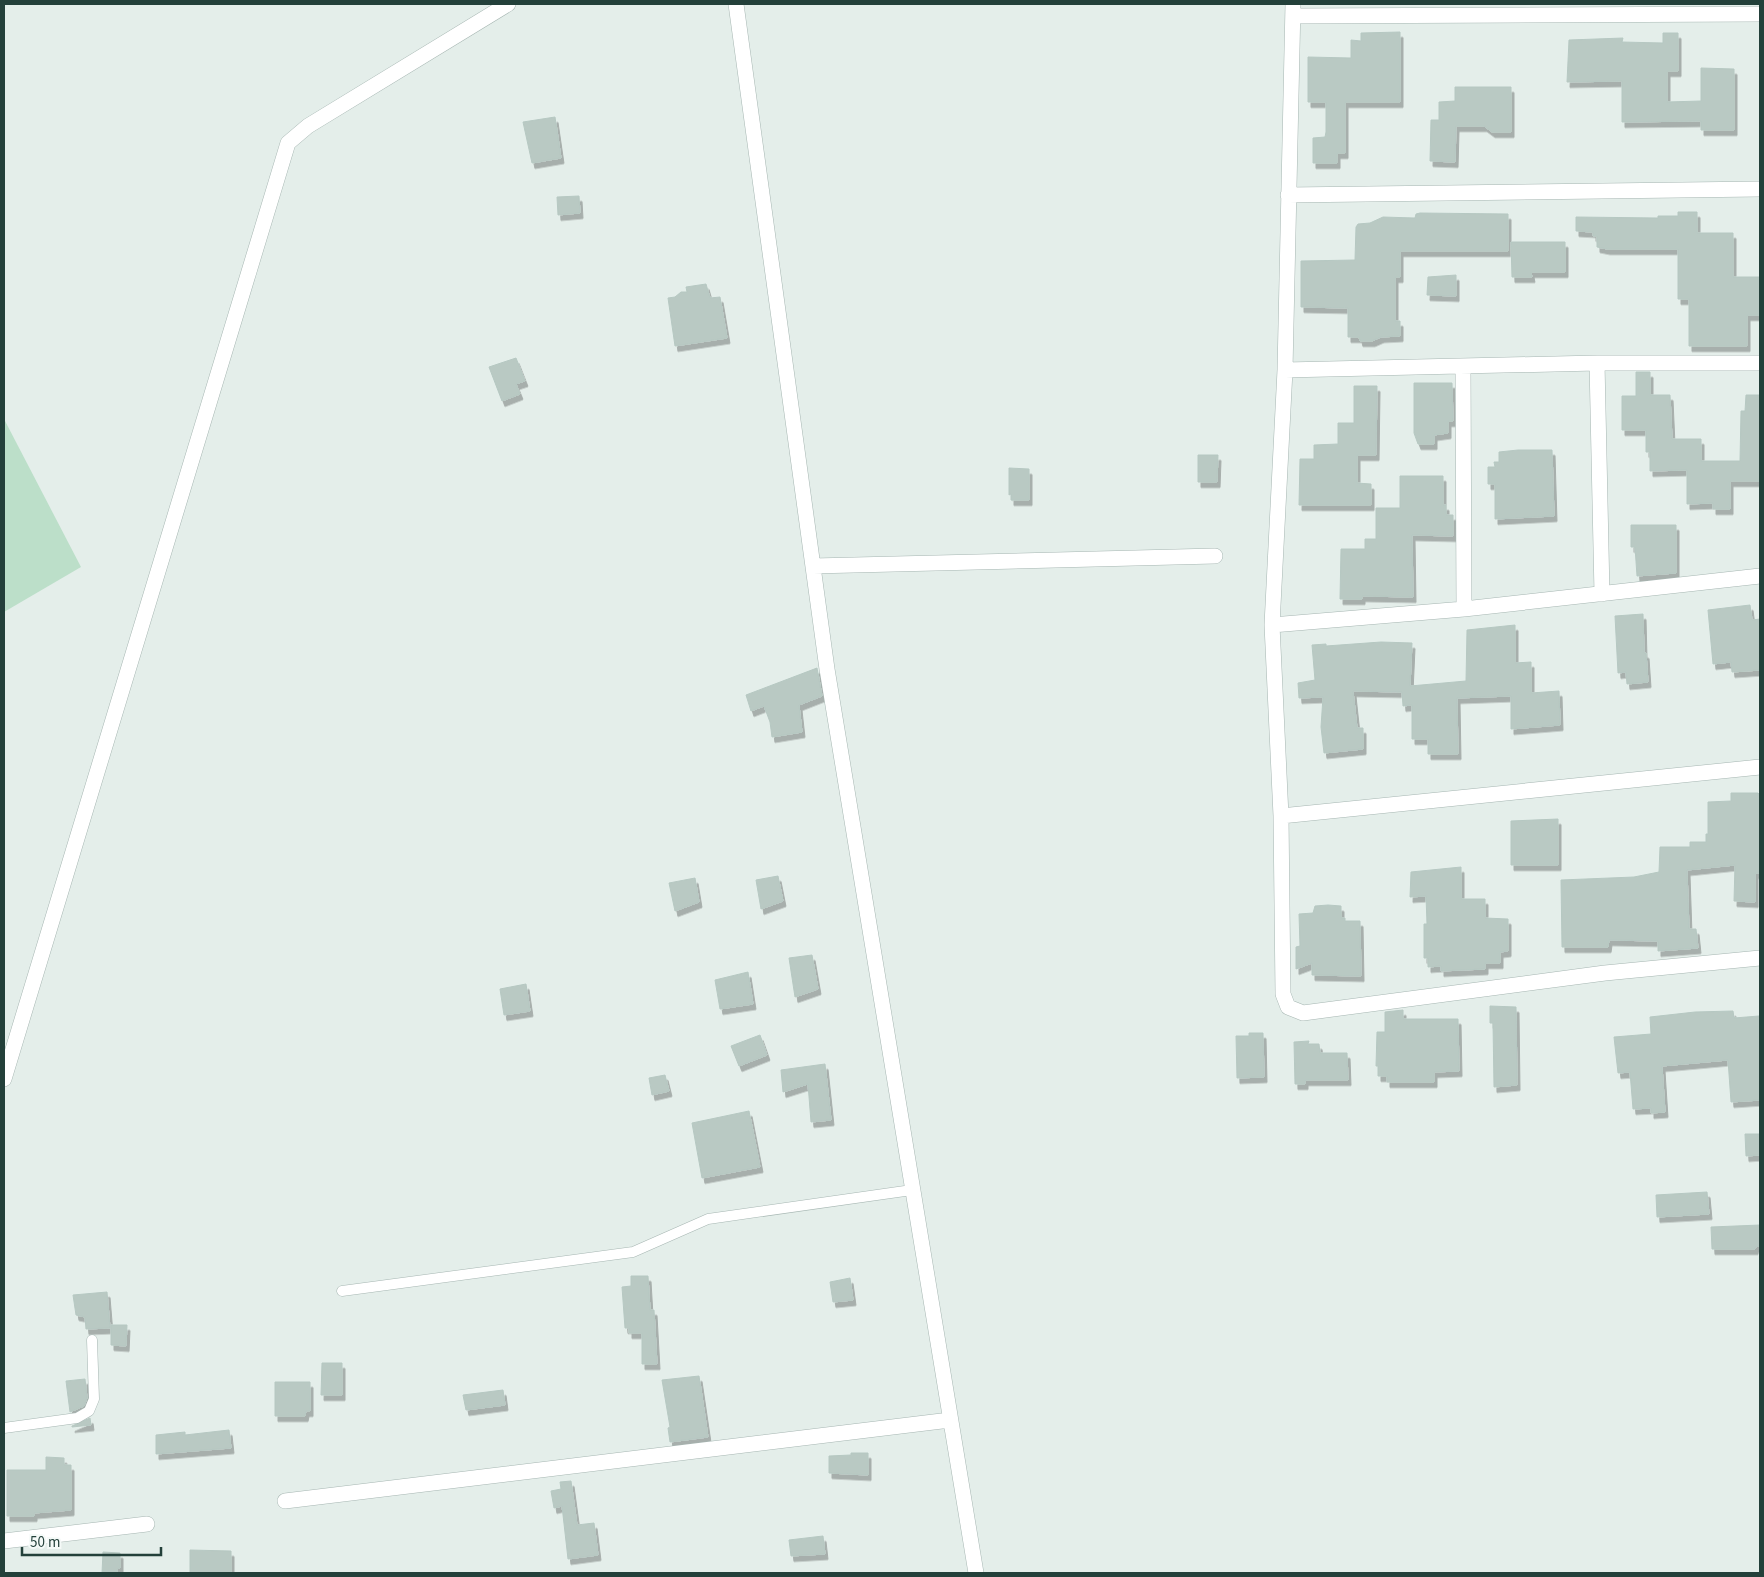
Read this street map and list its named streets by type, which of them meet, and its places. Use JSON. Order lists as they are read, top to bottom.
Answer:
{
  "scale_bar": "50 m"
}
